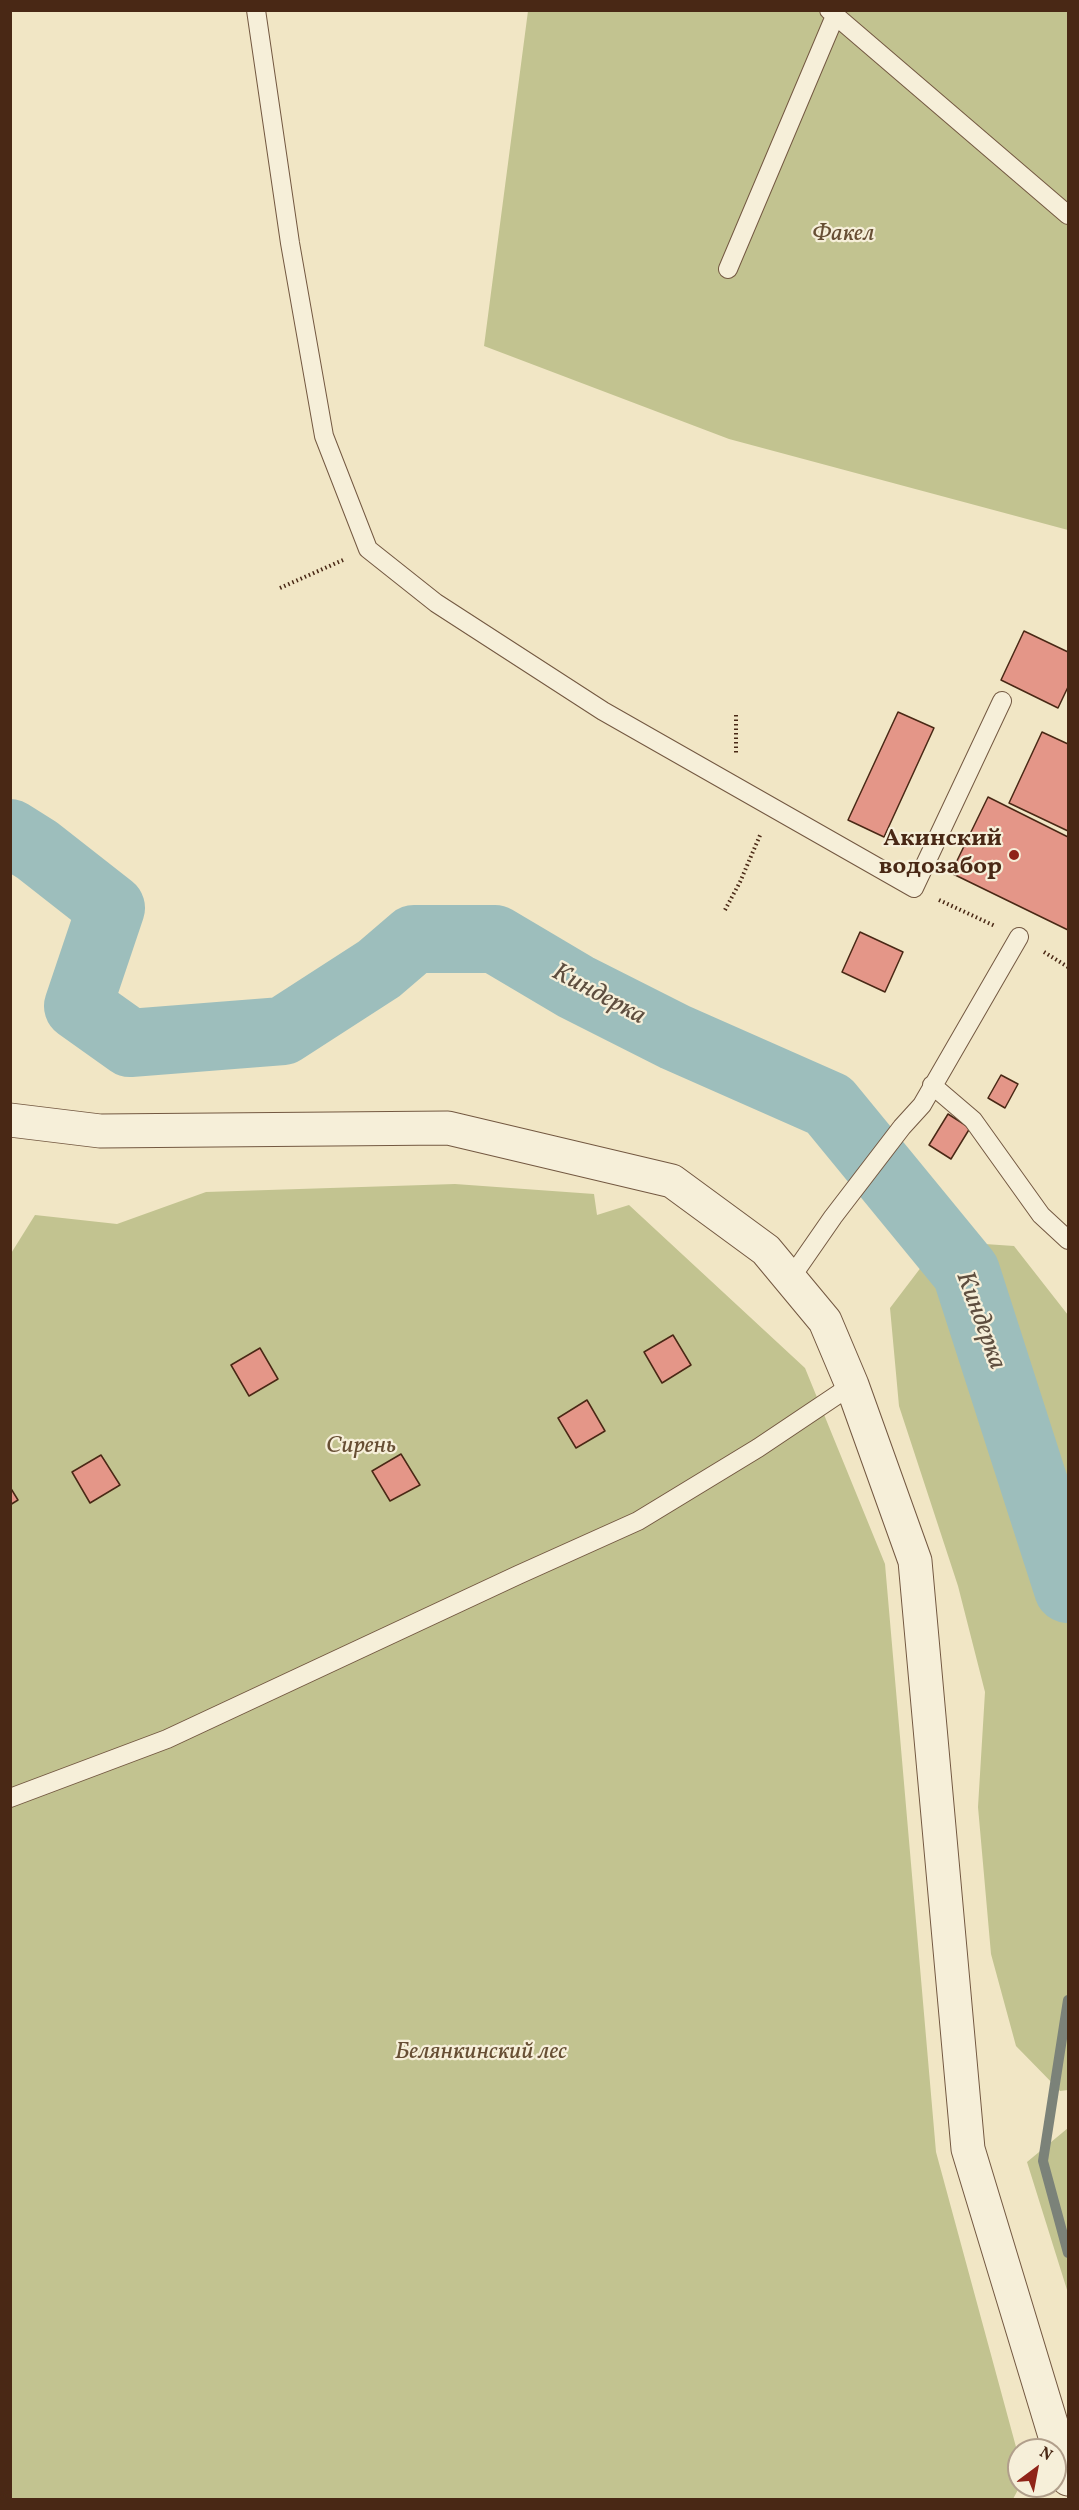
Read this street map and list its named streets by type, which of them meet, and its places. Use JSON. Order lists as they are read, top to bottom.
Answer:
{
  "water": ["Киндерка"],
  "parks": ["Факел", "Сирень", "Белянкинский лес"],
  "places": ["Акинский водозабор"],
  "north": "top right"
}
